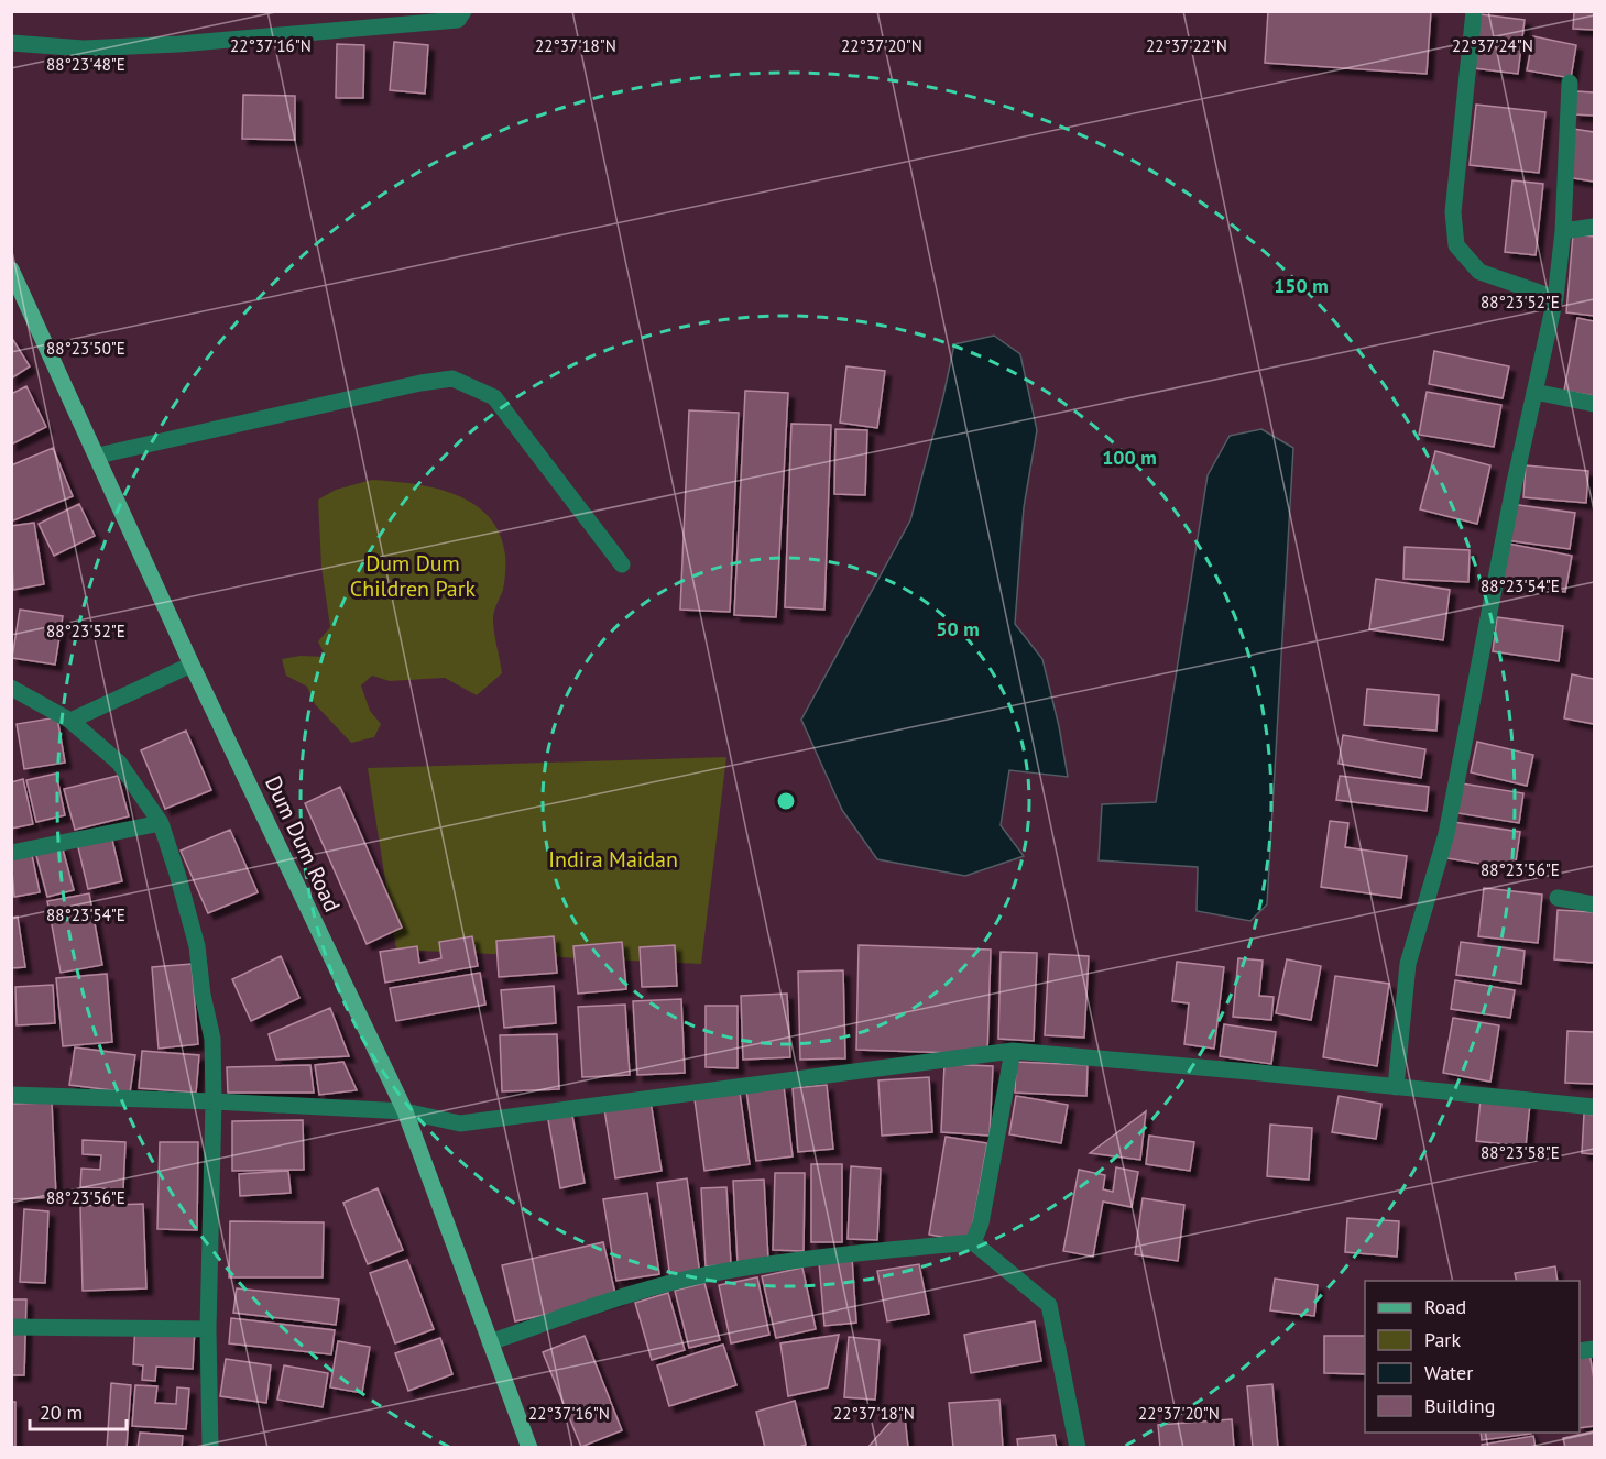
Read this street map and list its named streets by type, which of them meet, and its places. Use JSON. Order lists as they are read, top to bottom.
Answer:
{
  "streets": {
    "main road": ["Dum Dum Road"]
  },
  "parks": ["Dum Dum Children Park", "Indira Maidan"],
  "legend": [
    "Road",
    "Park",
    "Water",
    "Building"
  ],
  "scale_bar": "20 m",
  "coordinates": [
    "22°37'16\"N",
    "22°37'18\"N",
    "22°37'20\"N",
    "22°37'22\"N",
    "22°37'24\"N",
    "88°23'48\"E",
    "88°23'52\"E",
    "88°23'50\"E",
    "88°23'54\"E",
    "88°23'56\"E",
    "88°23'58\"E"
  ],
  "rings": ["150 m", "100 m", "50 m"]
}
